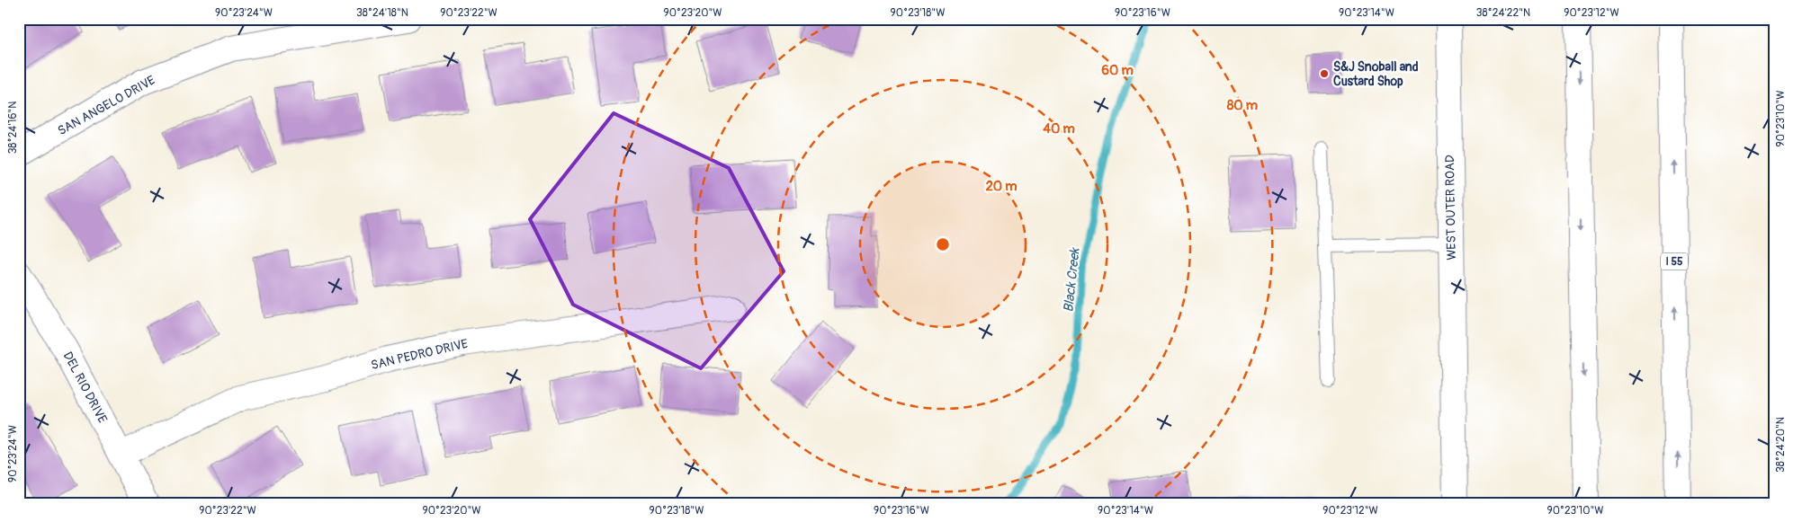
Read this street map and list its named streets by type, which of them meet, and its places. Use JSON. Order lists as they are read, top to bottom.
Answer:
{
  "streets": {
    "main road": [
      "SAN ANGELO DRIVE",
      "WEST OUTER ROAD",
      "I 55",
      "SAN PEDRO DRIVE",
      "DEL RIO DRIVE"
    ]
  },
  "crossings": [
    ["SAN PEDRO DRIVE", "DEL RIO DRIVE"]
  ],
  "water": ["Black Creek"],
  "places": ["S&J Snoball and Custard Shop"],
  "coordinates": [
    "90°23'24\"W",
    "38°24'18\"N",
    "90°23'22\"W",
    "90°23'20\"W",
    "90°23'18\"W",
    "90°23'16\"W",
    "90°23'14\"W",
    "38°24'22\"N",
    "90°23'12\"W",
    "90°23'10\"W",
    "38°24'16\"N",
    "38°24'20\"N"
  ],
  "rings": [
    "60 m",
    "80 m",
    "40 m",
    "20 m"
  ]
}
